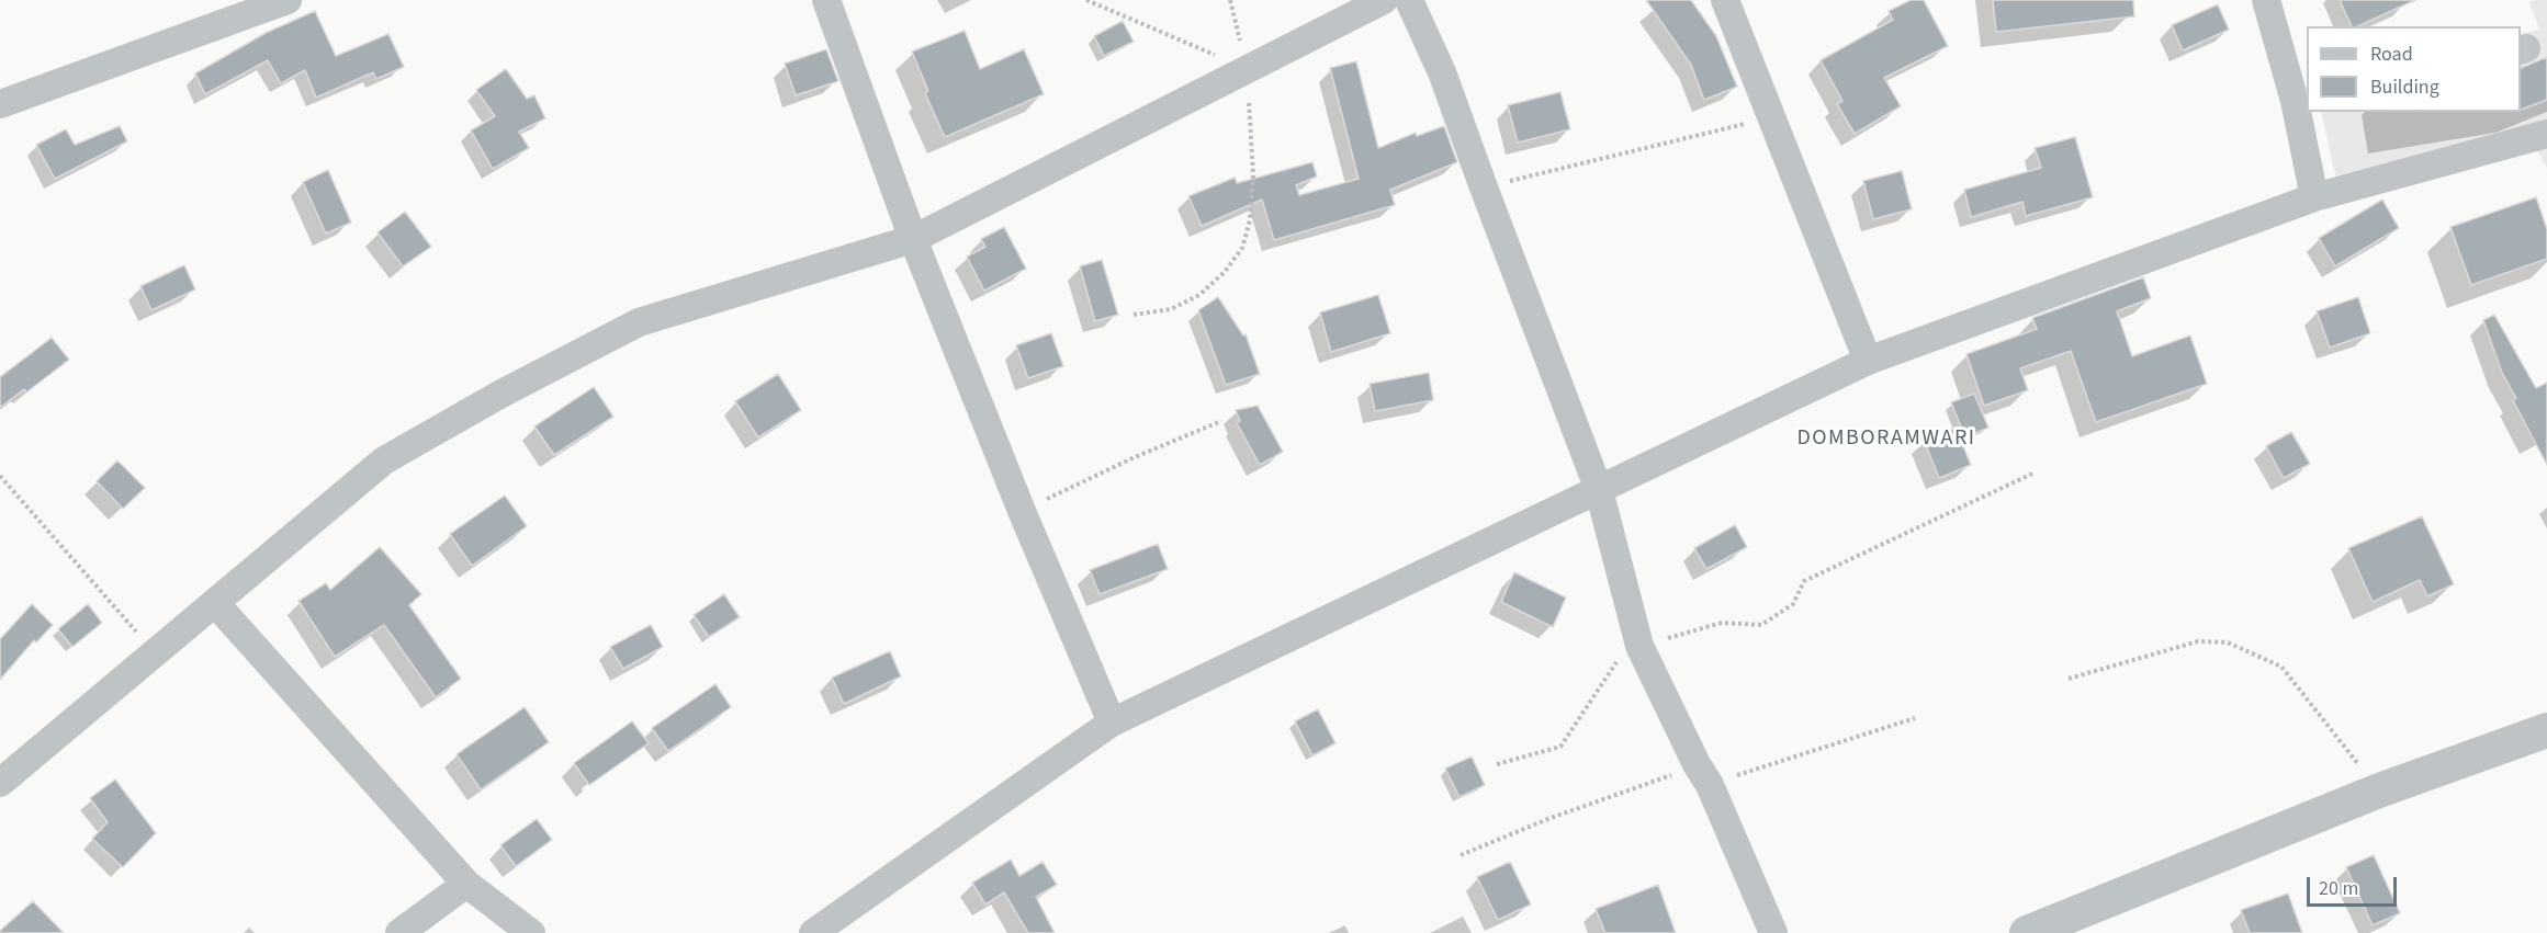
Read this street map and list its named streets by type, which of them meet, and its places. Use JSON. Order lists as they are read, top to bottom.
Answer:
{
  "districts": ["DOMBORAMWARI"],
  "legend": ["Road", "Building"],
  "scale_bar": "20 m"
}
